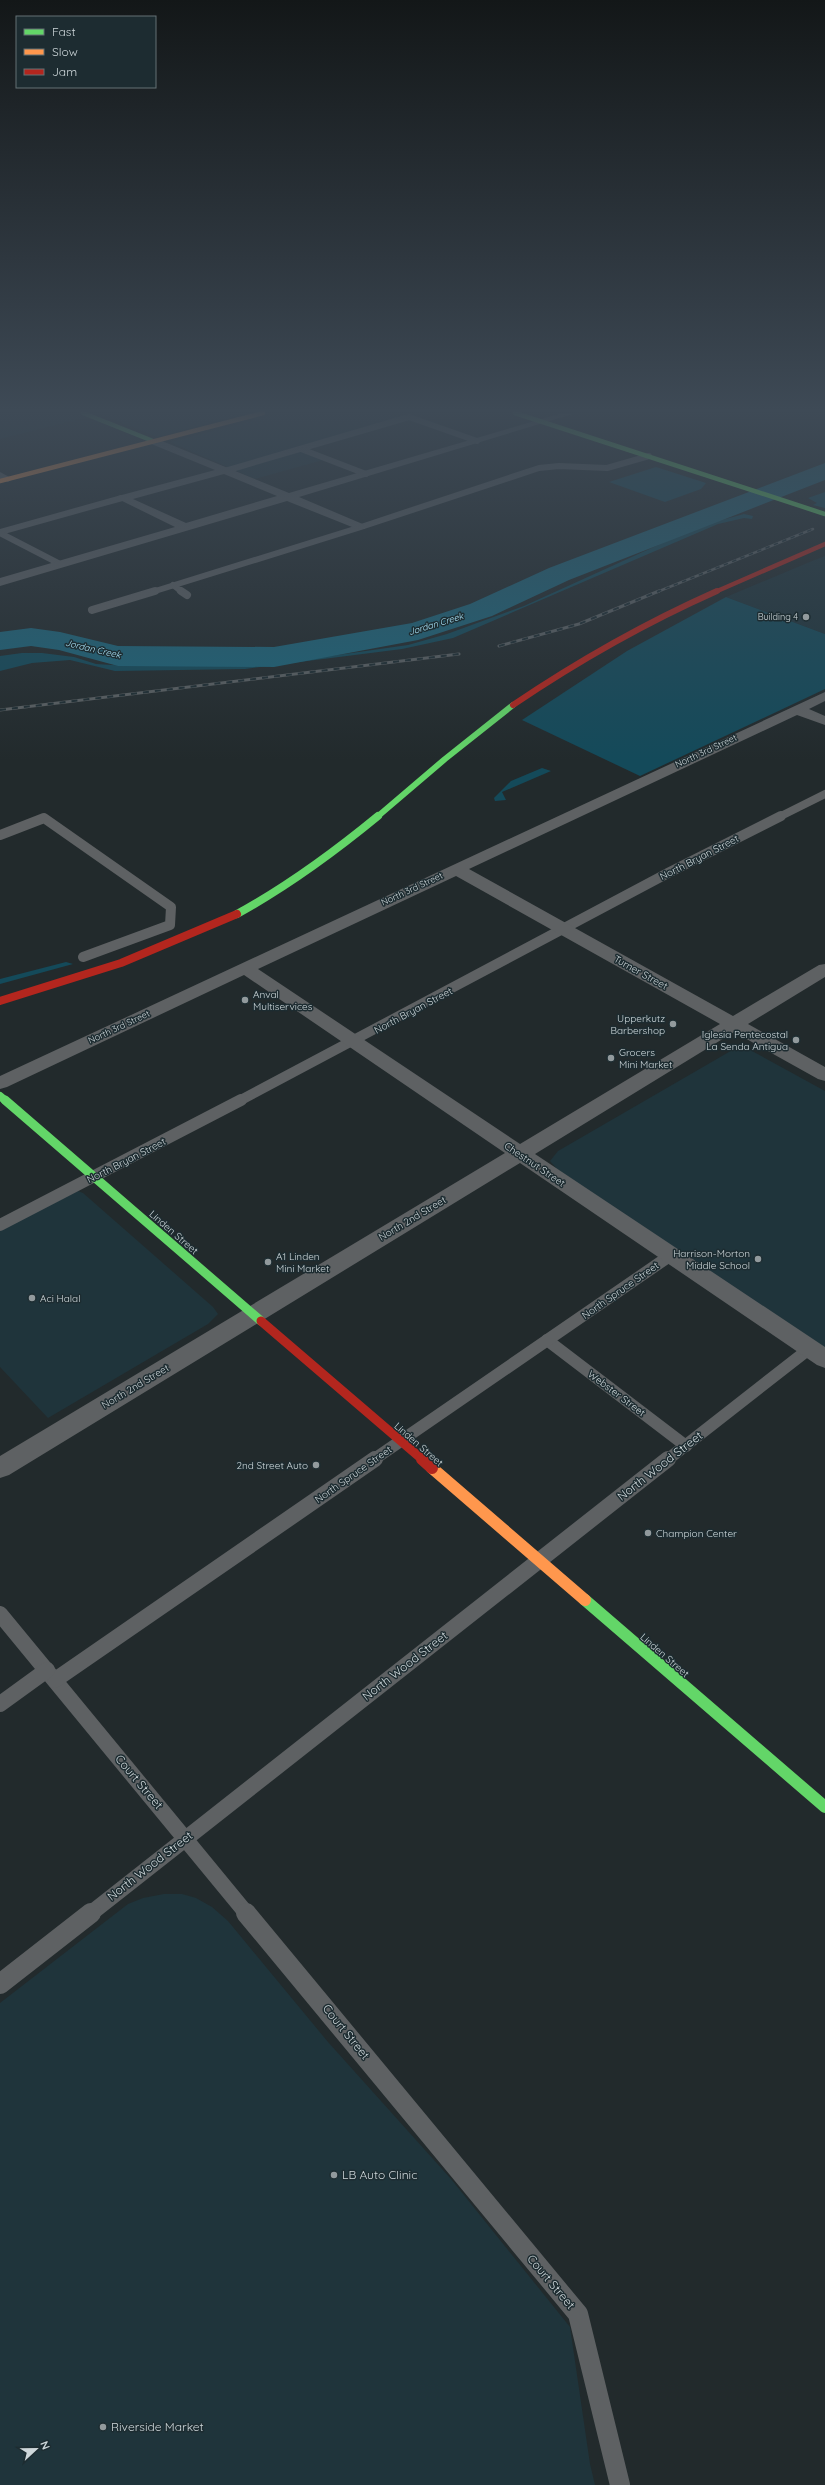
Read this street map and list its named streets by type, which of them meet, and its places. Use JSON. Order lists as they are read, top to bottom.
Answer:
{
  "streets": {
    "main road": ["Linden Street"],
    "street": [
      "North 3rd Street",
      "Turner Street",
      "Chestnut Street",
      "North 2nd Street"
    ],
    "lane": [
      "North Bryan Street",
      "North Spruce Street",
      "Webster Street",
      "North Wood Street",
      "Court Street"
    ]
  },
  "crossings": [
    ["North 3rd Street", "Turner Street"],
    ["North 3rd Street", "Chestnut Street"],
    ["North Bryan Street", "Turner Street"],
    ["North Bryan Street", "Chestnut Street"],
    ["North Bryan Street", "Linden Street"],
    ["Turner Street", "North 2nd Street"],
    ["Chestnut Street", "North 2nd Street"],
    ["Chestnut Street", "North Spruce Street"],
    ["Chestnut Street", "North Wood Street"],
    ["North 2nd Street", "Linden Street"],
    ["Linden Street", "North Spruce Street"],
    ["Linden Street", "North Wood Street"],
    ["North Spruce Street", "Webster Street"],
    ["North Spruce Street", "Court Street"],
    ["Webster Street", "North Wood Street"],
    ["North Wood Street", "Court Street"]
  ],
  "water": ["Jordan Creek"],
  "places": [
    "Building 4",
    "Anval Multiservices",
    "Upperkutz Barbershop",
    "Iglesia Pentecostal La Senda Antigua",
    "Grocers Mini Market",
    "Harrison-Morton Middle School",
    "A1 Linden Mini Market",
    "Aci Halal",
    "2nd Street Auto",
    "Champion Center",
    "LB Auto Clinic",
    "Riverside Market"
  ],
  "legend": ["Fast", "Slow", "Jam"],
  "north": "right"
}
